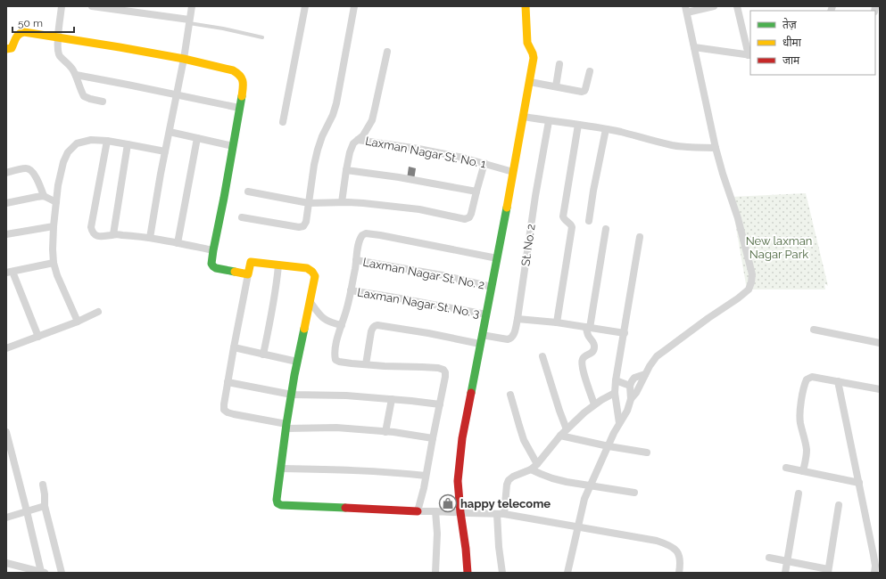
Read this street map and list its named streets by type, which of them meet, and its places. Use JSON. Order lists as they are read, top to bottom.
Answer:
{
  "streets": {
    "street": [
      "Laxman Nagar St. No. 1",
      "St. No. 2",
      "Laxman Nagar St. No. 2",
      "Laxman Nagar St. No. 3"
    ]
  },
  "parks": ["New laxman Nagar Park"],
  "places": {
    "shop": ["happy telecome"]
  },
  "legend": ["तेज़", "धीमा", "जाम"],
  "scale_bar": "50 m"
}
